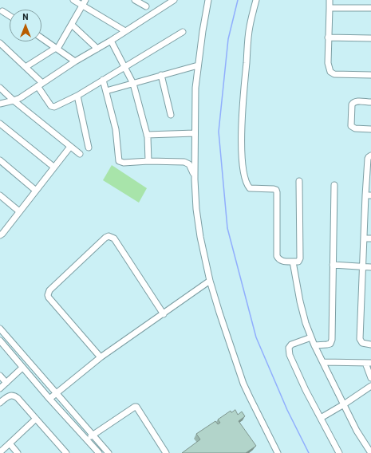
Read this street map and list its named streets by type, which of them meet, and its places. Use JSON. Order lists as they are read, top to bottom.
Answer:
{
  "north": "top"
}
